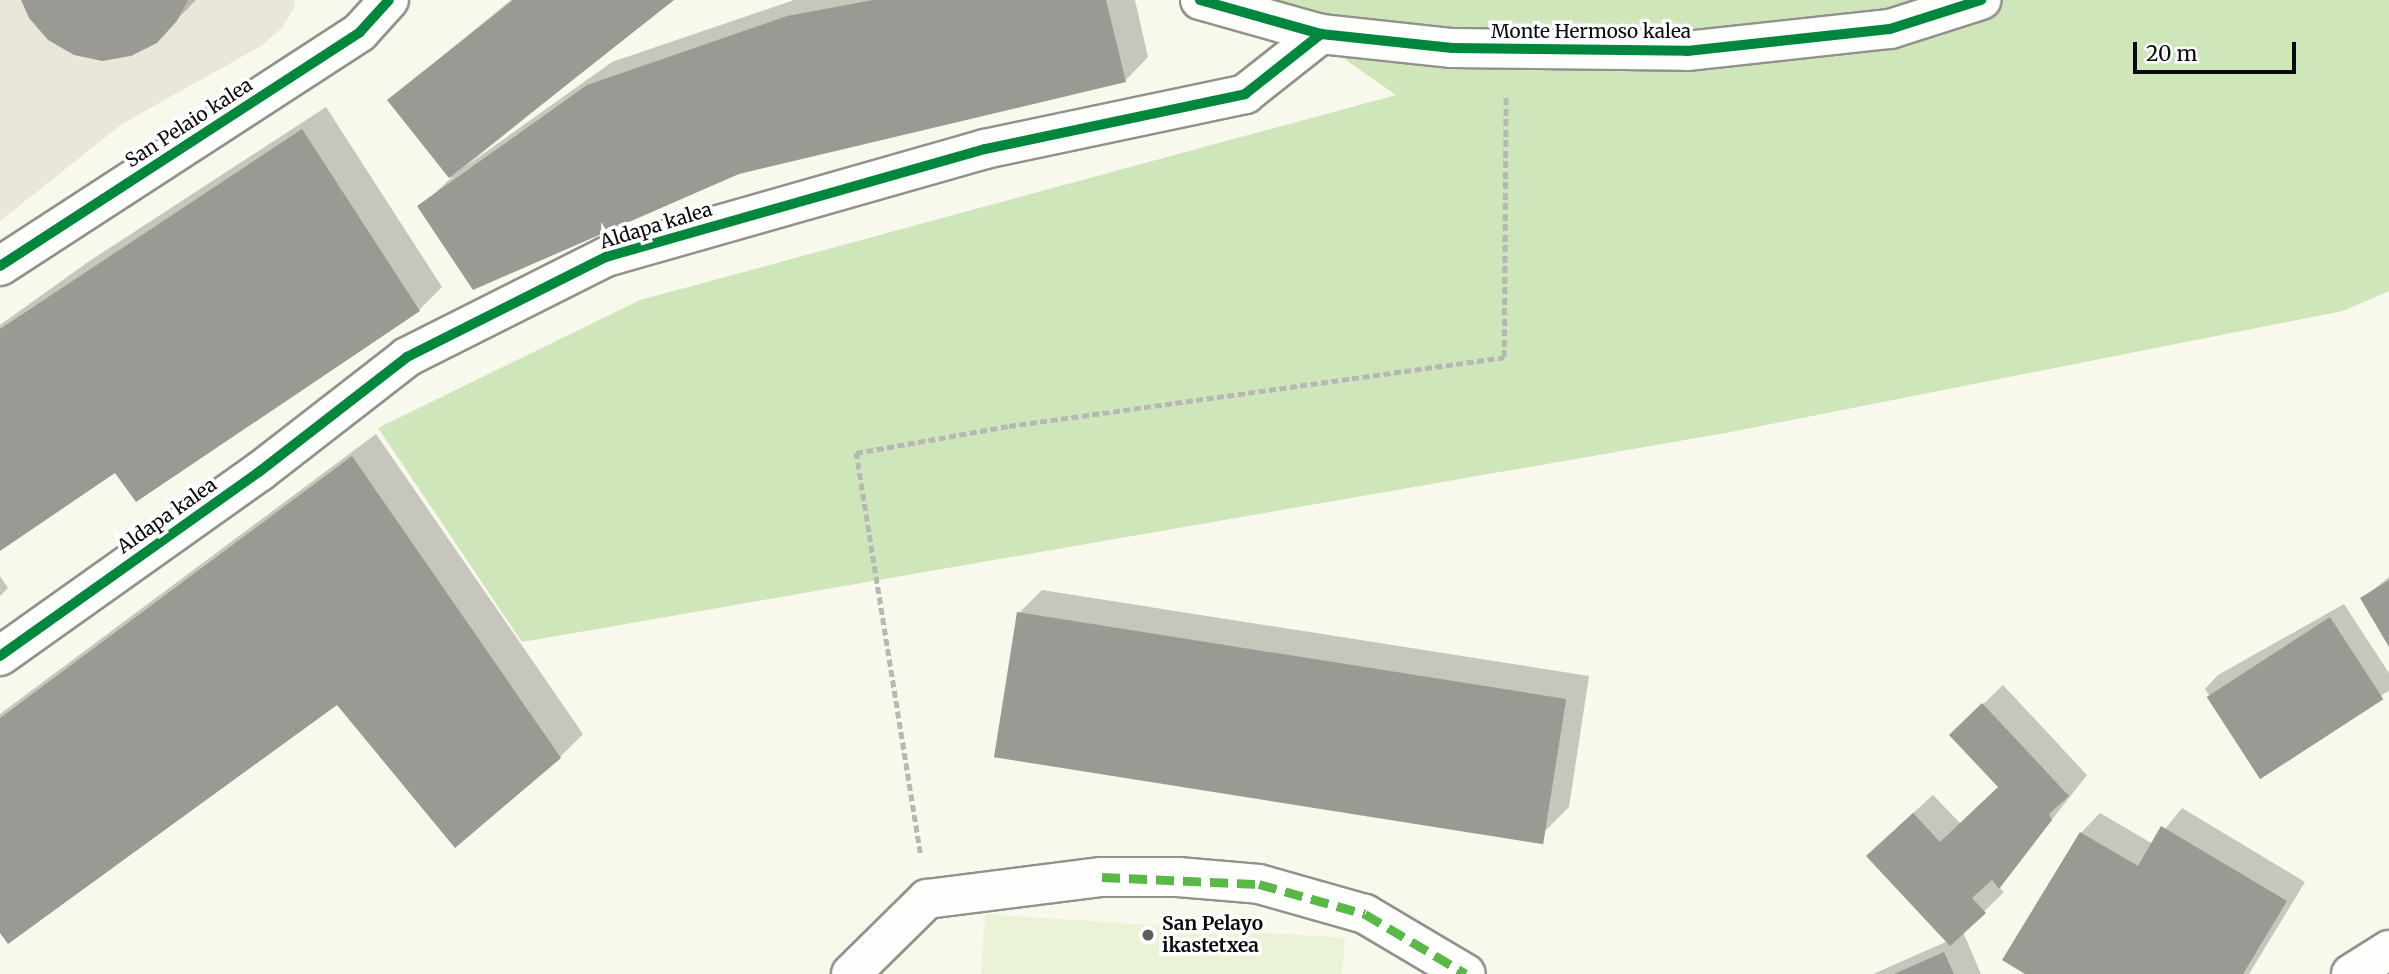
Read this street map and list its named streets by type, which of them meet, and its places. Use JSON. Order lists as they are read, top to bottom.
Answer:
{
  "streets": {
    "street": ["Monte Hermoso kalea", "San Pelaio kalea", "Aldapa kalea"]
  },
  "crossings": [
    ["Monte Hermoso kalea", "Aldapa kalea"]
  ],
  "places": ["San Pelayo ikastetxea"],
  "scale_bar": "20 m"
}
